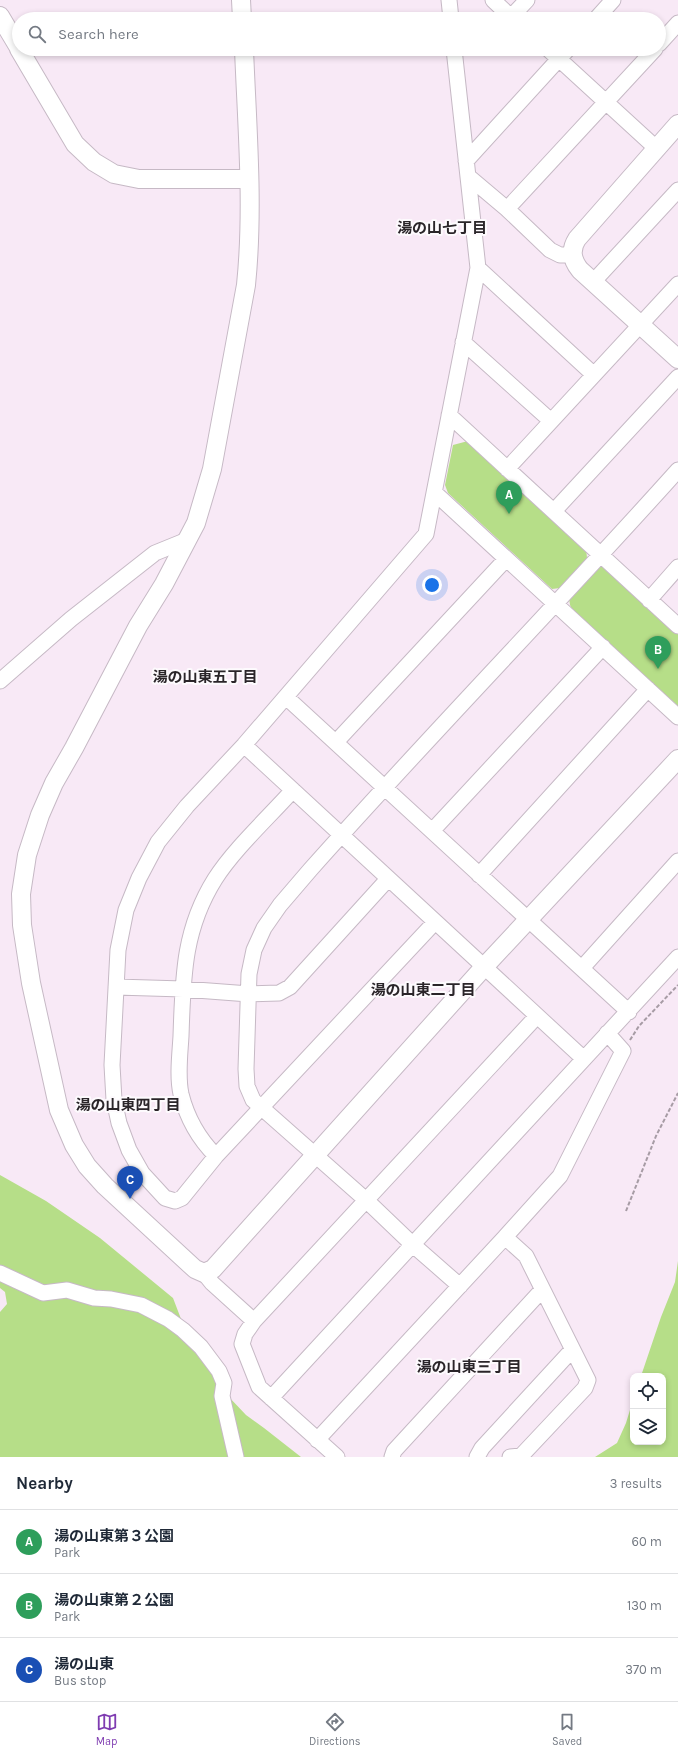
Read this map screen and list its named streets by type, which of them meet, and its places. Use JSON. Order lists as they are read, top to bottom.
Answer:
{
  "districts": [
    "湯の山七丁目",
    "湯の山東五丁目",
    "湯の山東二丁目",
    "湯の山東四丁目",
    "湯の山東三丁目"
  ],
  "page": {
    "search": "Search here",
    "pins": ["A", "B", "C"],
    "heading": ["Nearby", "3 results"],
    "list": [
      {
        "mark": "A",
        "name": "湯の山東第３公園",
        "note": "Park",
        "value": "60 m"
      },
      {
        "mark": "B",
        "name": "湯の山東第２公園",
        "note": "Park",
        "value": "130 m"
      },
      {
        "mark": "C",
        "name": "湯の山東",
        "note": "Bus stop",
        "value": "370 m"
      }
    ],
    "nav": ["Map", "Directions", "Saved"]
  }
}
